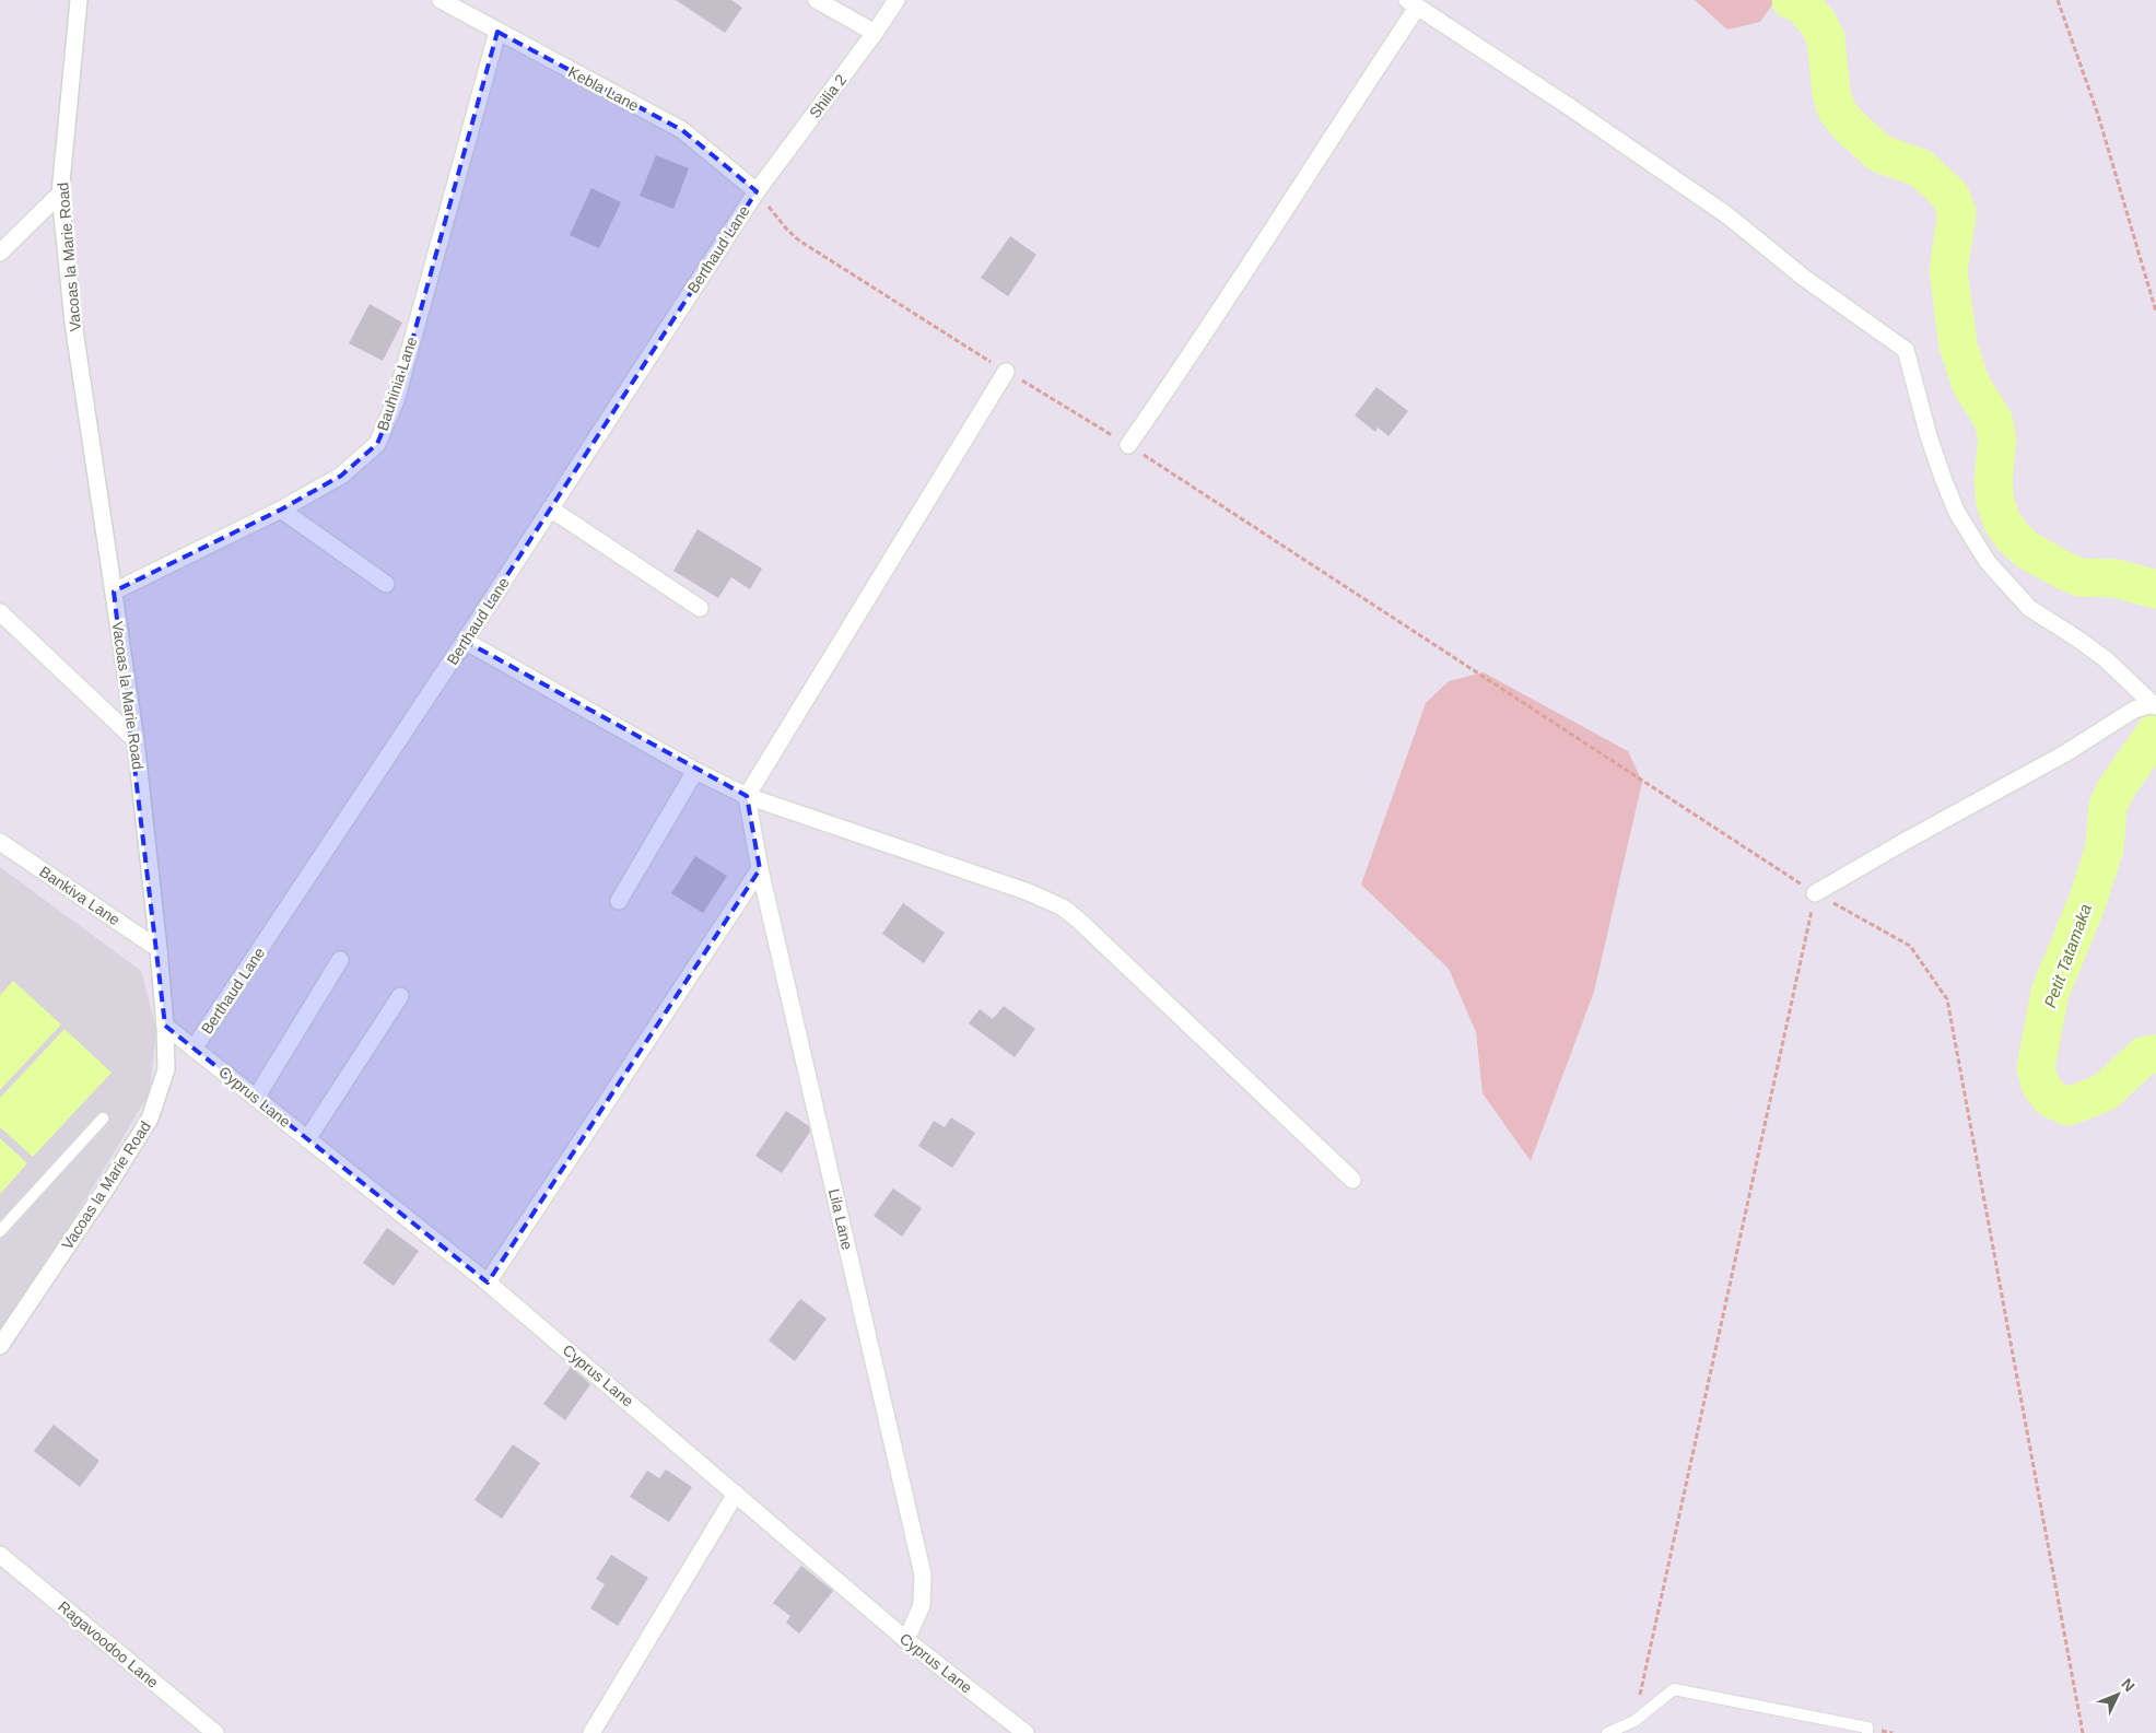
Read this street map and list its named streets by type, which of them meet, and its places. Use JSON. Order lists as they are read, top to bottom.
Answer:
{
  "streets": {
    "street": [
      "Kebla Lane",
      "Shilia 2",
      "Berthaud Lane",
      "Vacoas la Marie Road",
      "Bauhinia Lane",
      "Bankiva Lane",
      "Cyprus Lane",
      "Lila Lane",
      "Ragavoodoo Lane"
    ]
  },
  "crossings": [
    ["Kebla Lane", "Shilia 2"],
    ["Kebla Lane", "Berthaud Lane"],
    ["Kebla Lane", "Bauhinia Lane"],
    ["Shilia 2", "Berthaud Lane"],
    ["Berthaud Lane", "Cyprus Lane"],
    ["Vacoas la Marie Road", "Bauhinia Lane"],
    ["Vacoas la Marie Road", "Bankiva Lane"],
    ["Vacoas la Marie Road", "Cyprus Lane"],
    ["Cyprus Lane", "Lila Lane"]
  ],
  "water": ["Petit Tatamaka"],
  "north": "top right"
}
